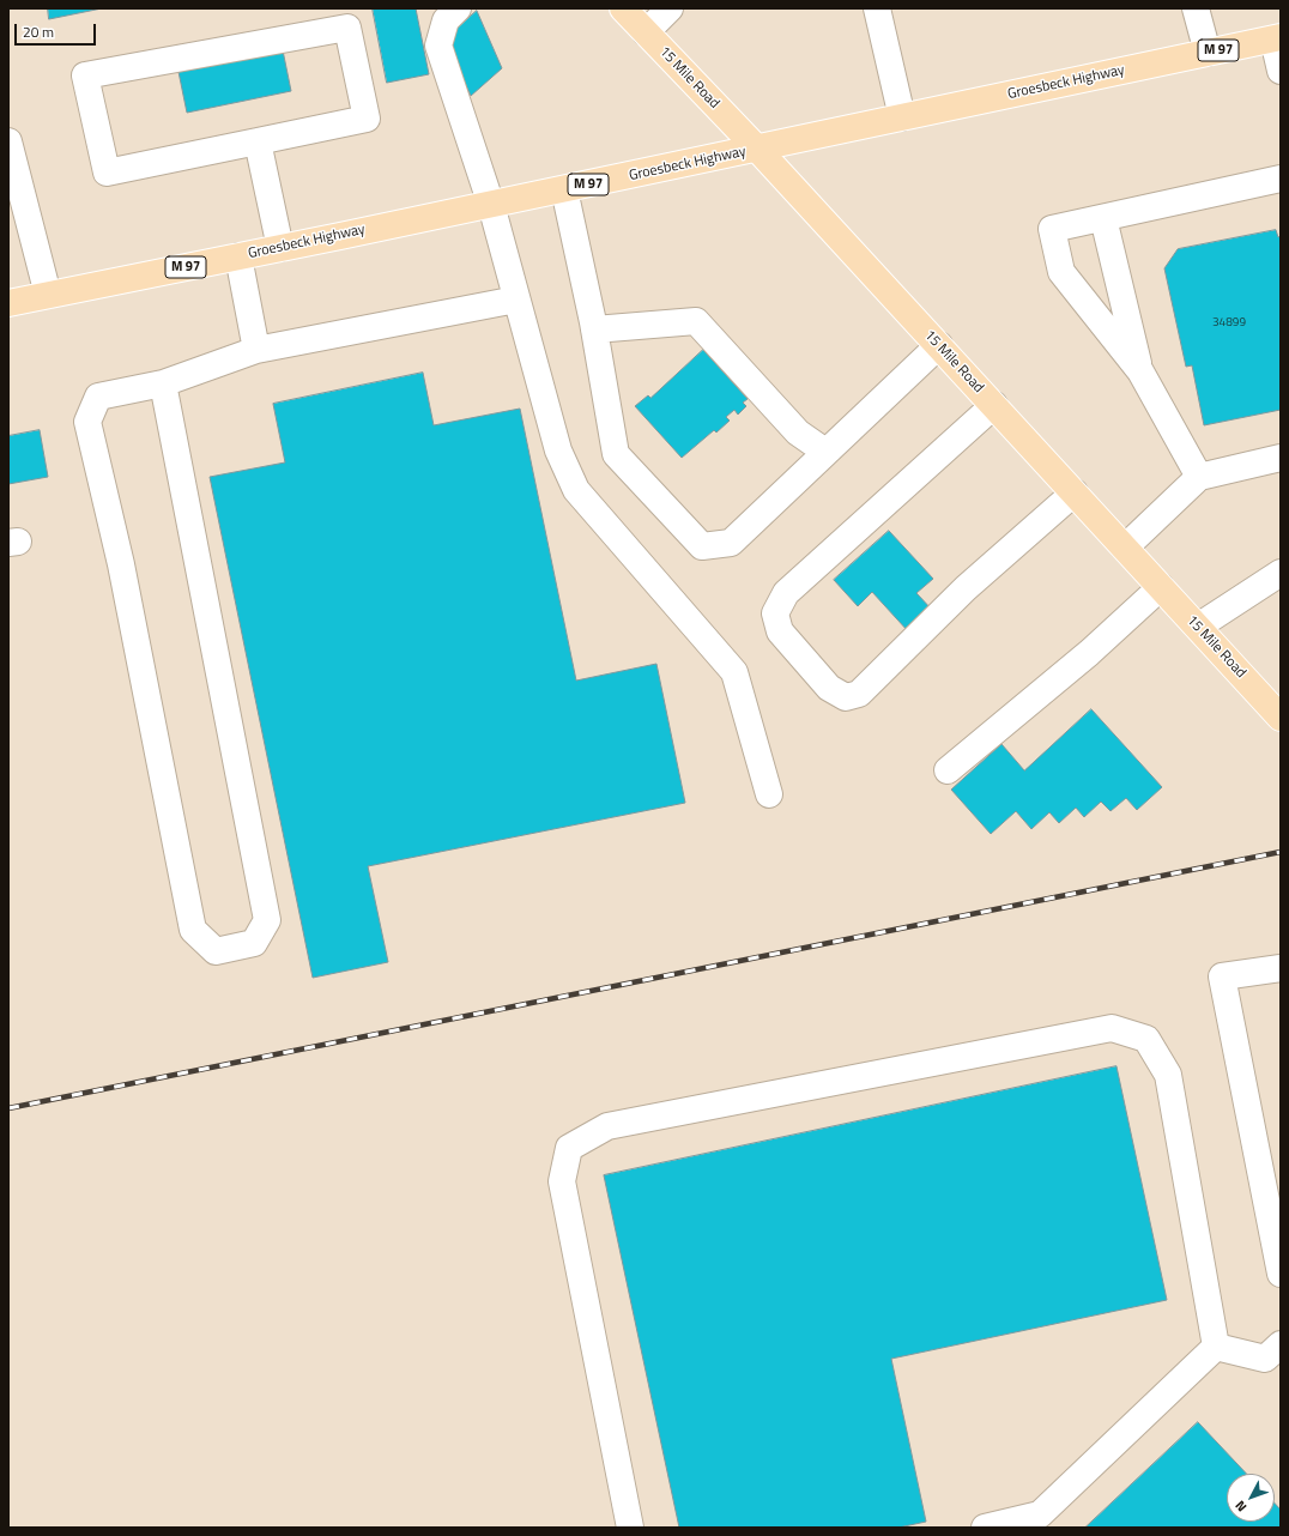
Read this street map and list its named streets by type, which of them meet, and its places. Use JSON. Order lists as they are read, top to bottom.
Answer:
{
  "streets": {
    "main road": ["M 97", "15 Mile Road", "Groesbeck Highway"]
  },
  "crossings": [
    ["15 Mile Road", "Groesbeck Highway"]
  ],
  "house_numbers": ["34899"],
  "scale_bar": "20 m",
  "north": "bottom left"
}
